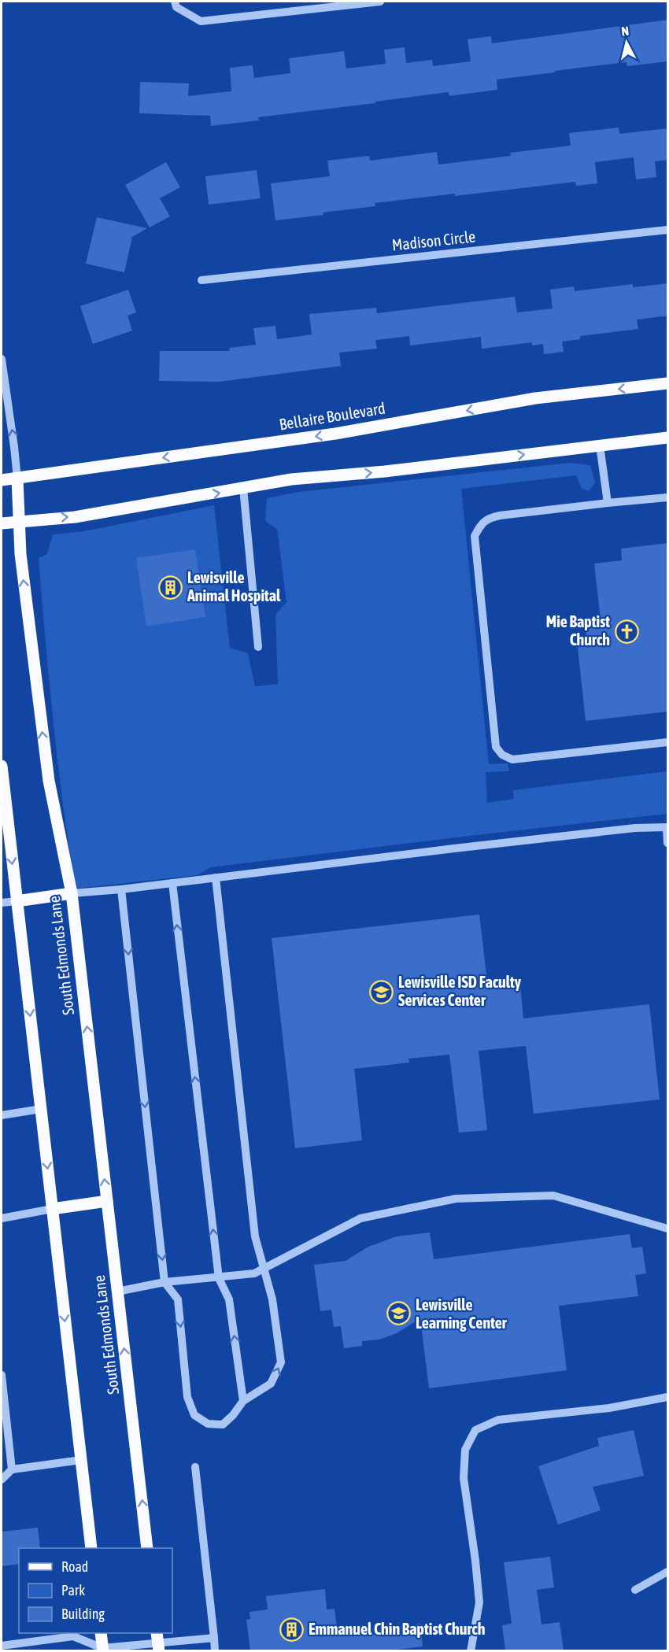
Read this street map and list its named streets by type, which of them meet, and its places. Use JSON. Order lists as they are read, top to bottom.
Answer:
{
  "streets": {
    "main road": ["Bellaire Boulevard", "South Edmonds Lane"],
    "street": ["Madison Circle"]
  },
  "crossings": [
    ["Bellaire Boulevard", "South Edmonds Lane"]
  ],
  "places": {
    "building": ["Lewisville Animal Hospital", "Emmanuel Chin Baptist Church"],
    "church": ["Mie Baptist Church"],
    "school or university": ["Lewisville ISD Faculty Services Center", "Lewisville Learning Center"]
  },
  "legend": ["Road", "Park", "Building"],
  "north": "top"
}
